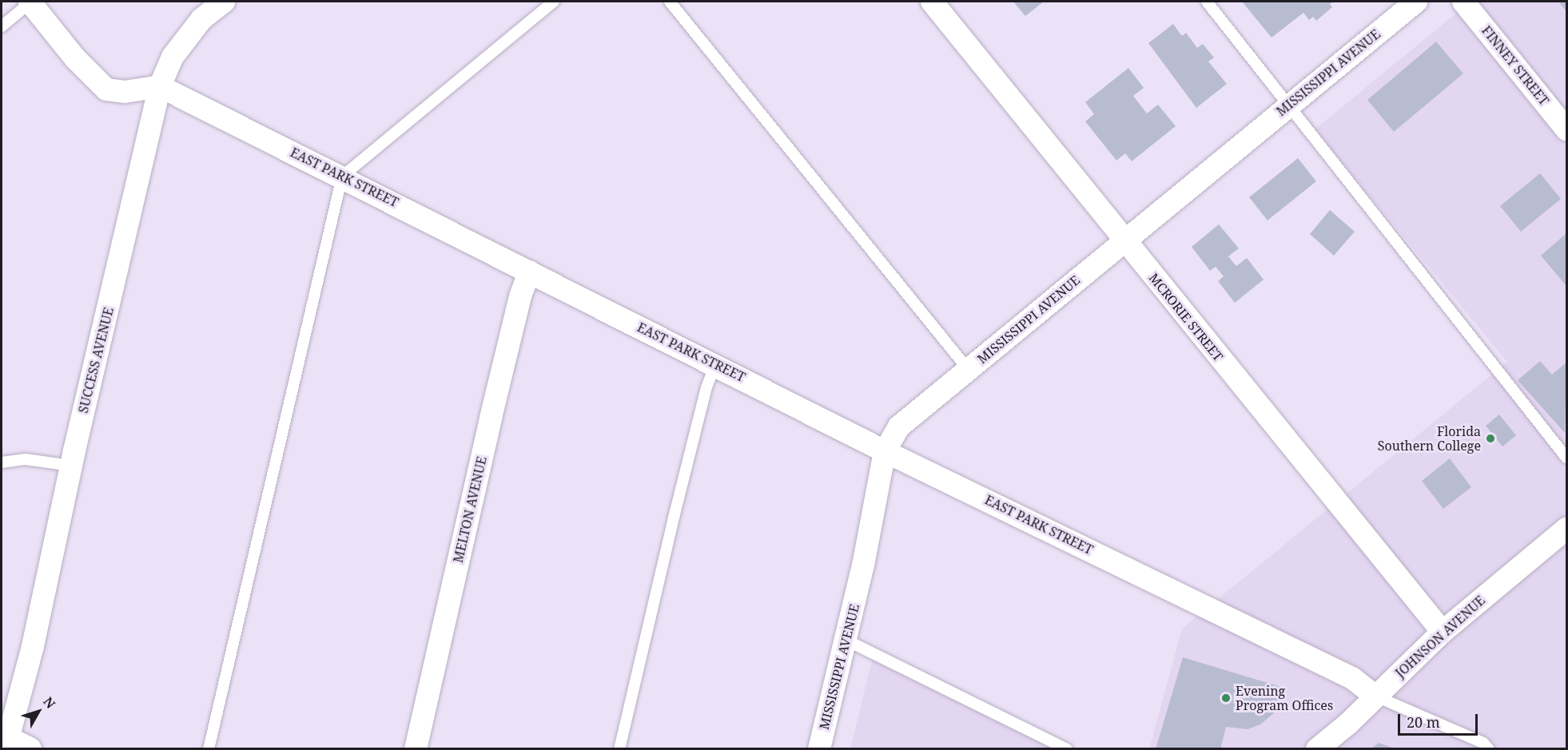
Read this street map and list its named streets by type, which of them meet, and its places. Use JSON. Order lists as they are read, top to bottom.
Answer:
{
  "streets": {
    "street": [
      "FINNEY STREET",
      "MISSISSIPPI AVENUE",
      "EAST PARK STREET",
      "MCRORIE STREET",
      "SUCCESS AVENUE",
      "MELTON AVENUE",
      "JOHNSON AVENUE"
    ]
  },
  "crossings": [
    ["MISSISSIPPI AVENUE", "EAST PARK STREET"],
    ["MISSISSIPPI AVENUE", "MCRORIE STREET"],
    ["EAST PARK STREET", "SUCCESS AVENUE"],
    ["EAST PARK STREET", "MELTON AVENUE"],
    ["EAST PARK STREET", "JOHNSON AVENUE"],
    ["MCRORIE STREET", "JOHNSON AVENUE"]
  ],
  "places": ["Florida Southern College", "Evening Program Offices"],
  "scale_bar": "20 m",
  "north": "top right"
}
